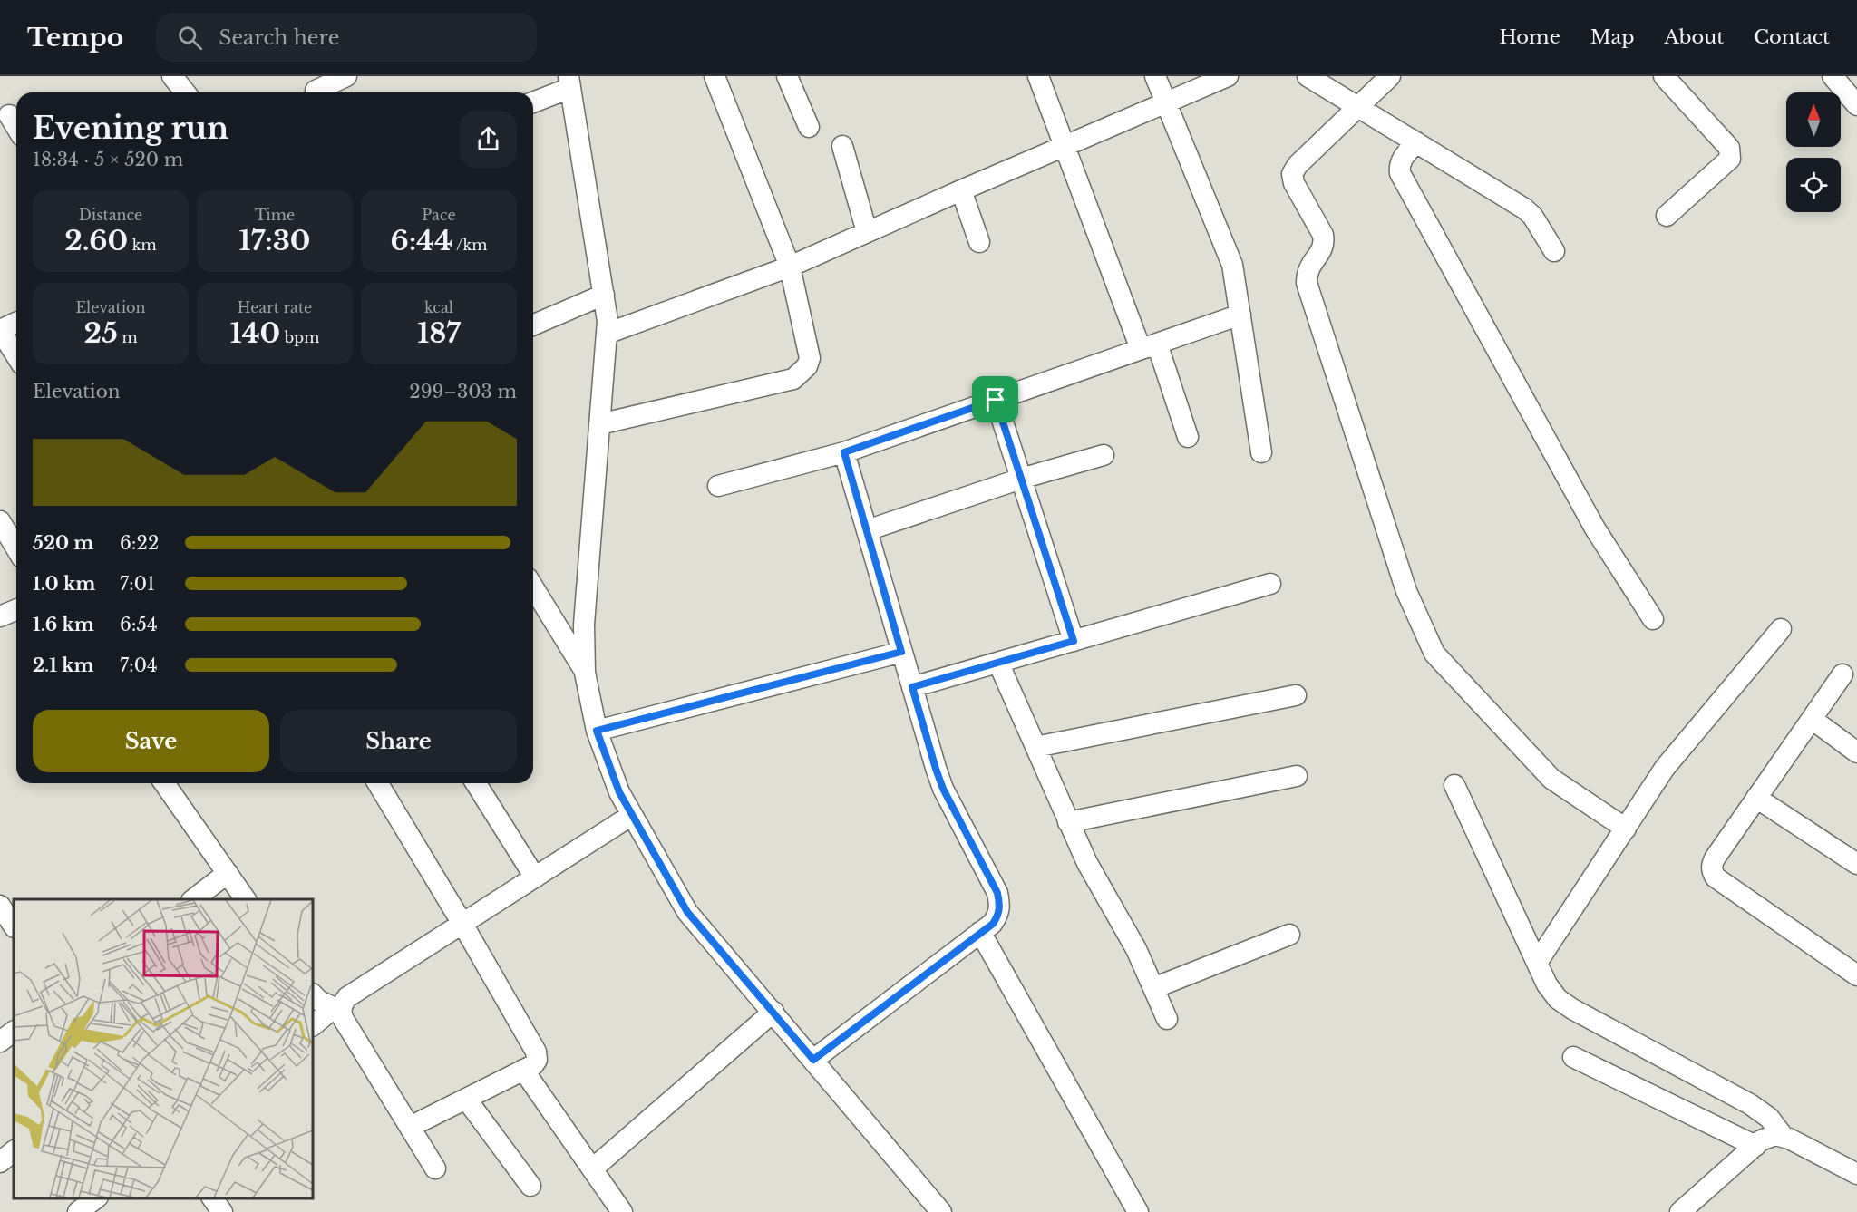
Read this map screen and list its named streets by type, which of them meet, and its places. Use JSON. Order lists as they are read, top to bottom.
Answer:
{
  "north": "top",
  "page": {
    "header": "Tempo",
    "search": "Search here",
    "nav": [
      "Home",
      "Map",
      "About",
      "Contact"
    ],
    "heading": ["Evening run", "18:34 · 5 × 520 m"],
    "stats": [
      ["Distance", "2.60 km"],
      ["Time", "17:30"],
      ["Pace", "6:44 /km"],
      ["Elevation", "25 m"],
      ["Heart rate", "140 bpm"],
      ["kcal", "187"]
    ],
    "chart": ["Elevation", "299–303 m"],
    "list": [
      {
        "name": "520 m",
        "note": "6:22"
      },
      {
        "name": "1.0 km",
        "note": "7:01"
      },
      {
        "name": "1.6 km",
        "note": "6:54"
      },
      {
        "name": "2.1 km",
        "note": "7:04"
      }
    ],
    "buttons": ["Save", "Share"]
  }
}
